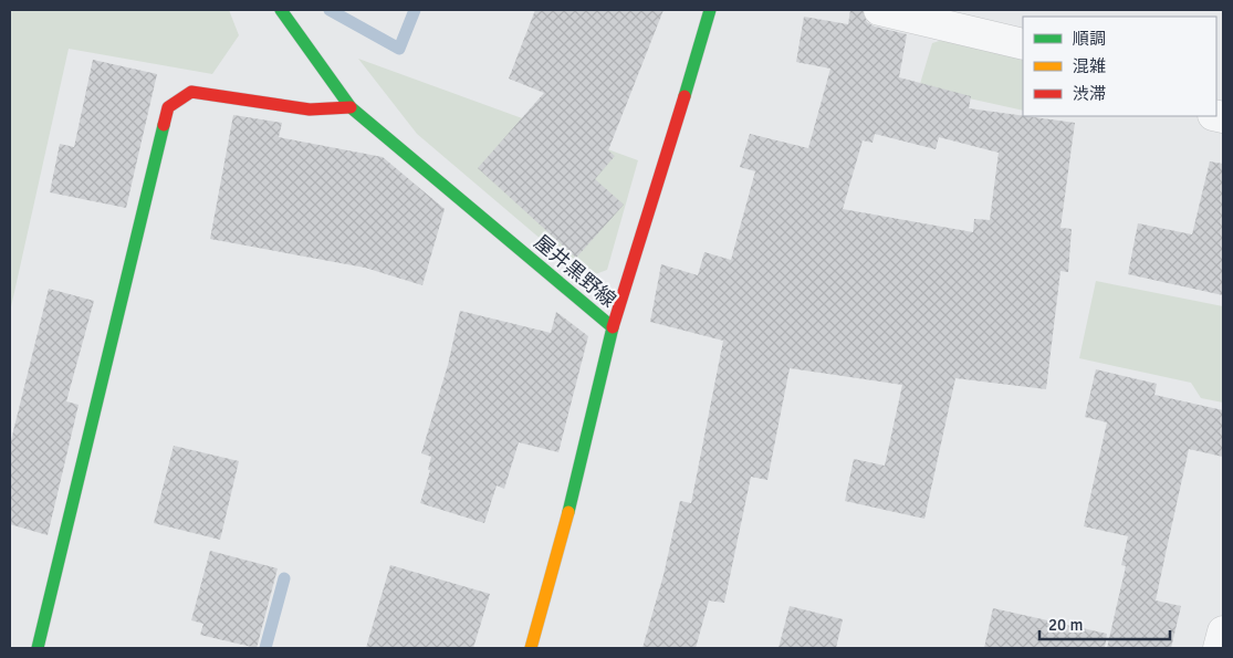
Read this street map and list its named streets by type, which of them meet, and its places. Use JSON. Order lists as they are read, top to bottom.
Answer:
{
  "streets": {
    "street": ["屋井黒野線"]
  },
  "legend": ["順調", "混雑", "渋滞"],
  "scale_bar": "20 m"
}
